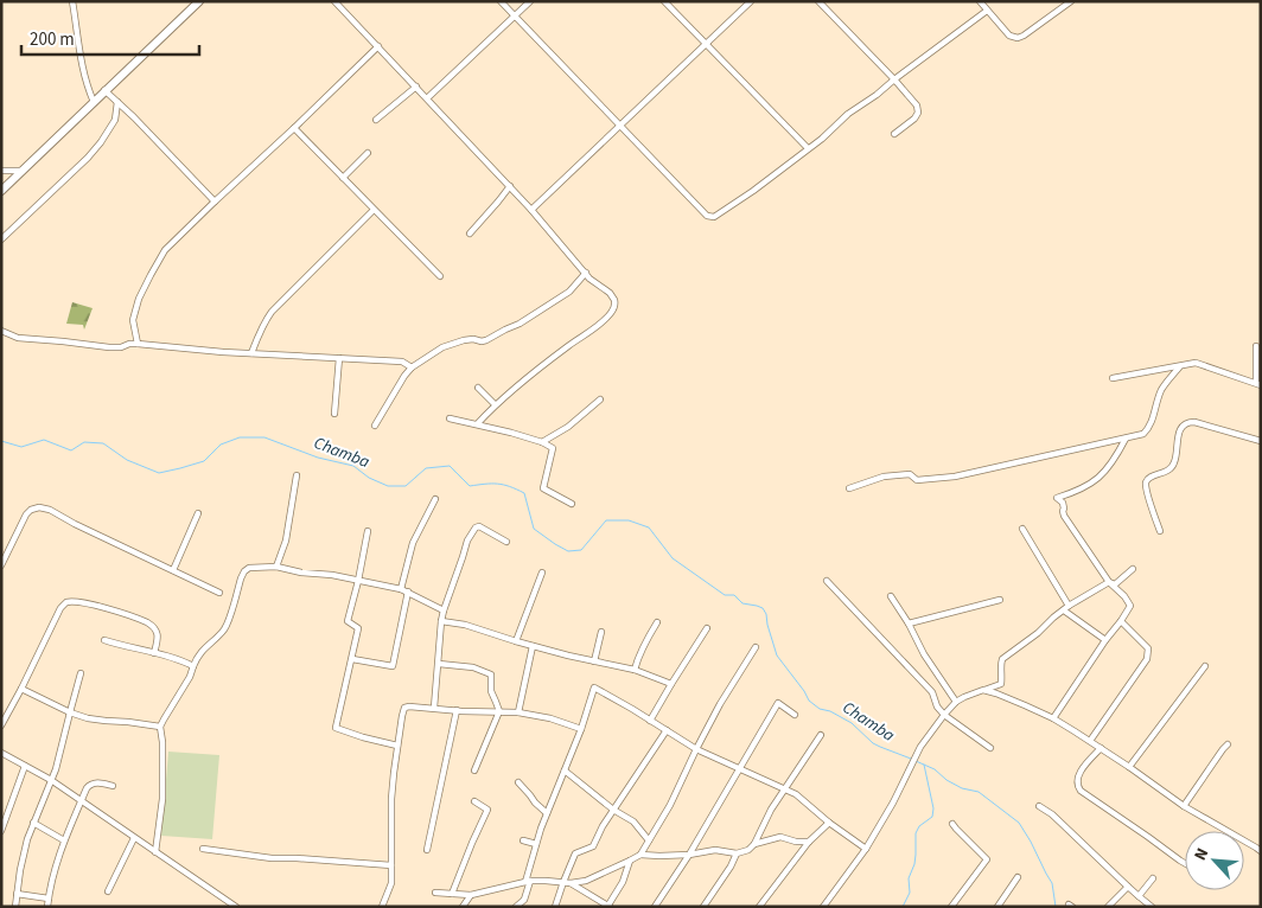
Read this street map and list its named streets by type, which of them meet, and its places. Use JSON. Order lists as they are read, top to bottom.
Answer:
{
  "water": ["Chamba"],
  "scale_bar": "200 m",
  "north": "top left"
}
